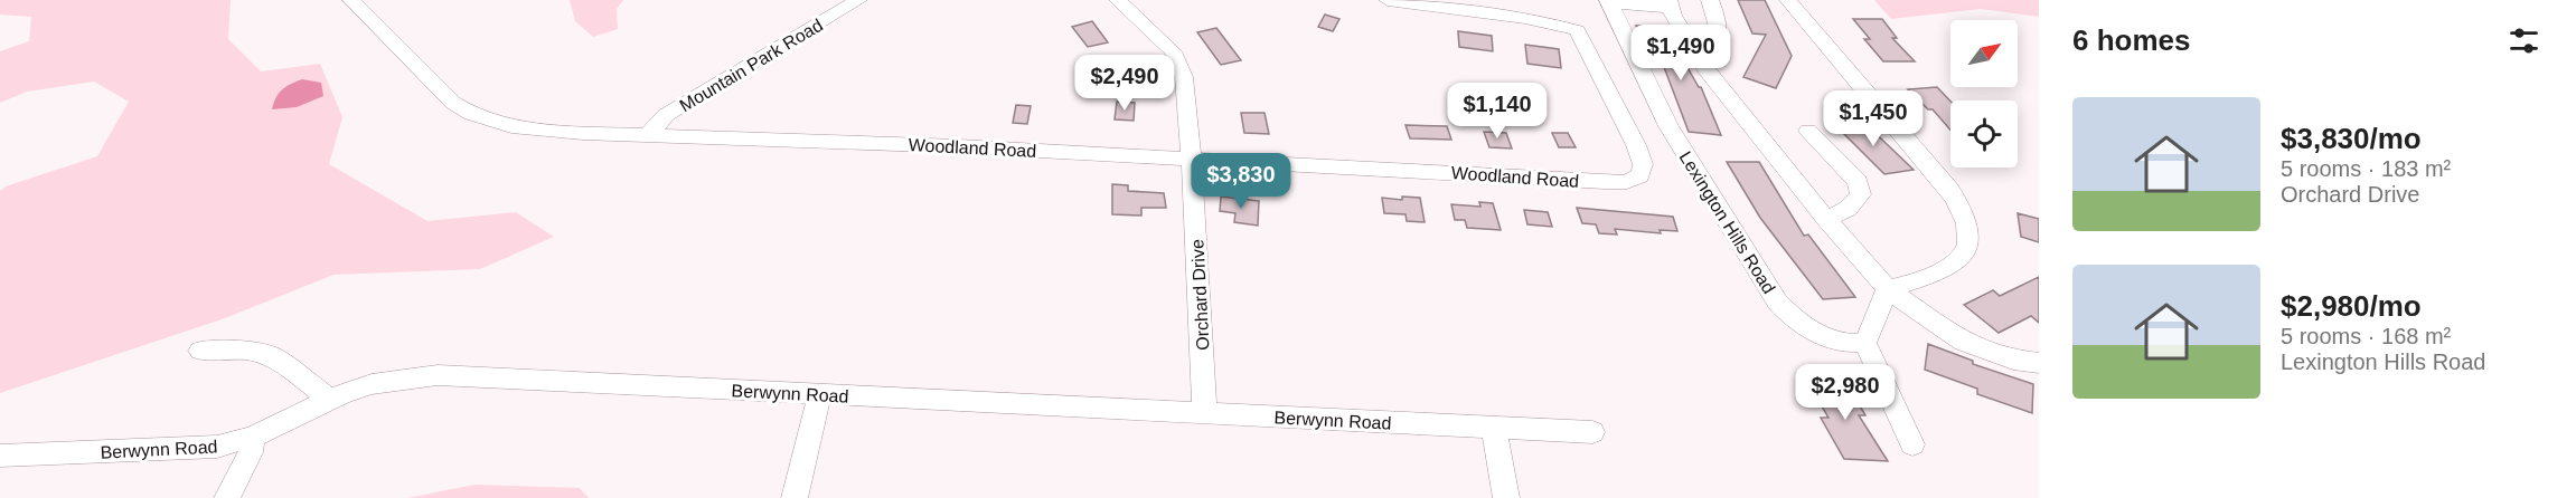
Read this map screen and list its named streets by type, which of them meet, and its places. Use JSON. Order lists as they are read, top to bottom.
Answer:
{
  "streets": {
    "street": [
      "Mountain Park Road",
      "Woodland Road",
      "Lexington Hills Road",
      "Orchard Drive",
      "Berwynn Road"
    ]
  },
  "crossings": [
    ["Mountain Park Road", "Woodland Road"],
    ["Woodland Road", "Orchard Drive"],
    ["Orchard Drive", "Berwynn Road"]
  ],
  "north": "top right",
  "page": {
    "heading": "6 homes",
    "price": [
      "$1,490",
      "$2,490",
      "$1,140",
      "$1,450",
      "$3,830",
      "$2,980"
    ],
    "list": [
      {
        "name": "$3,830/mo",
        "note": "5 rooms · 183 m² · Orchard Drive"
      },
      {
        "name": "$2,980/mo",
        "note": "5 rooms · 168 m² · Lexington Hills Road"
      }
    ]
  }
}
